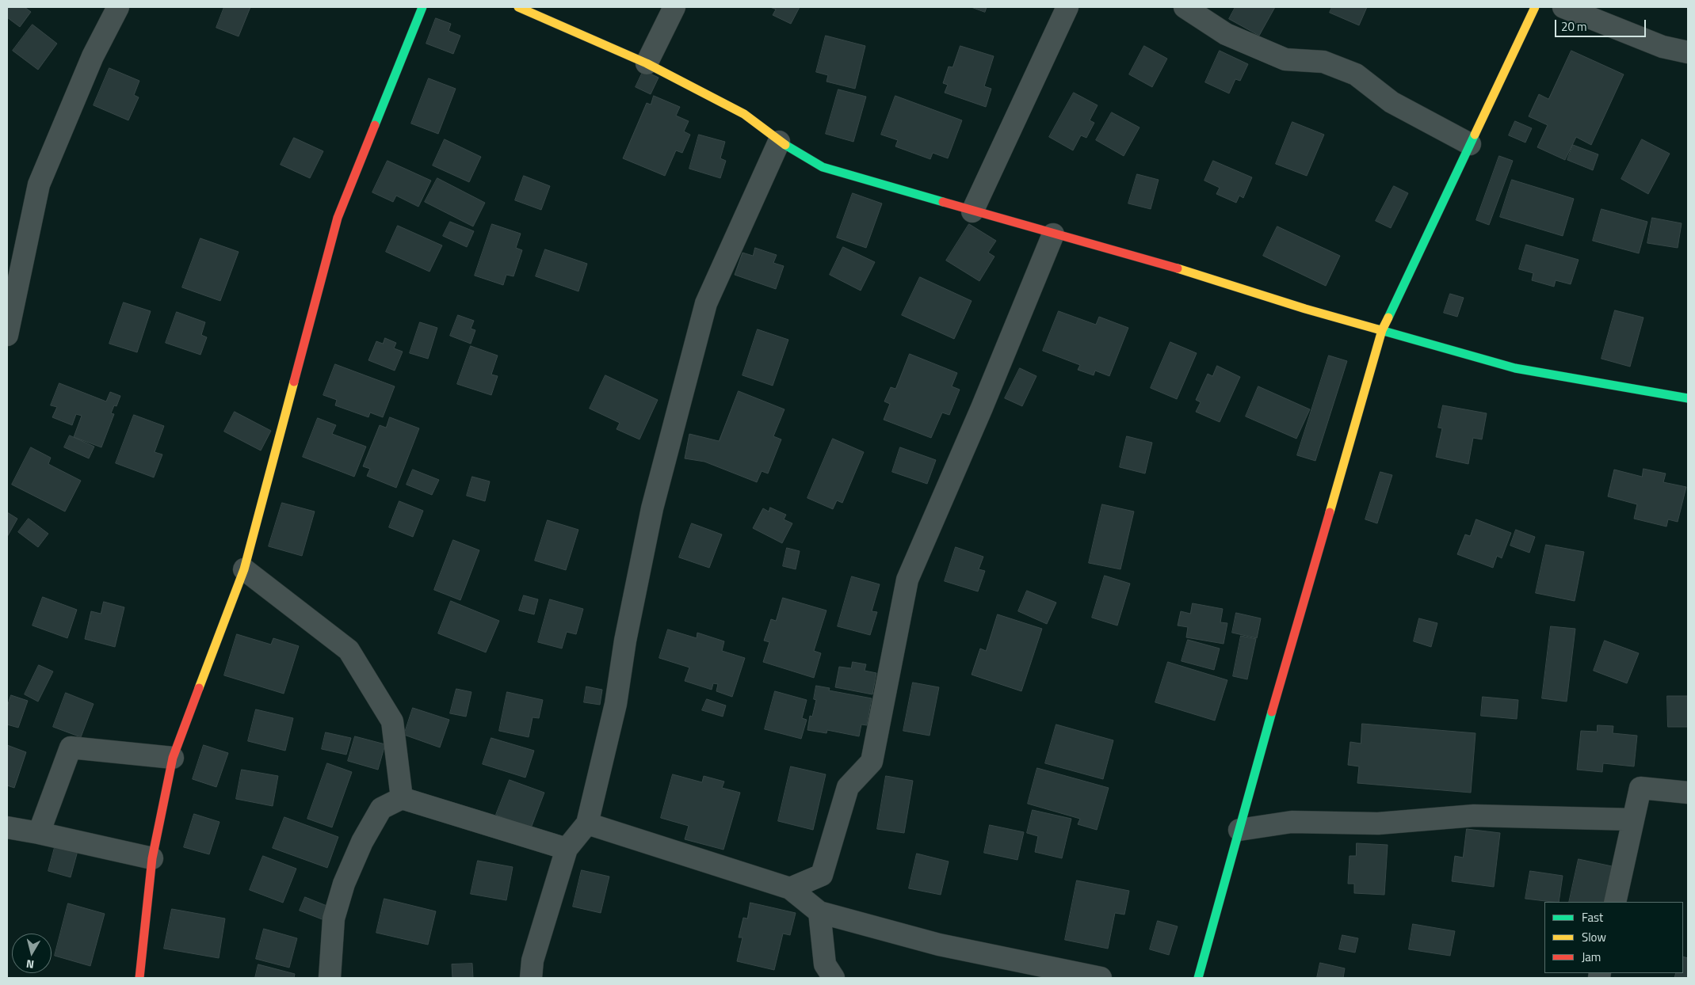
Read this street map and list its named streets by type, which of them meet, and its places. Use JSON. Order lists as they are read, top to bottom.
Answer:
{
  "legend": ["Fast", "Slow", "Jam"],
  "scale_bar": "20 m",
  "north": "bottom"
}
